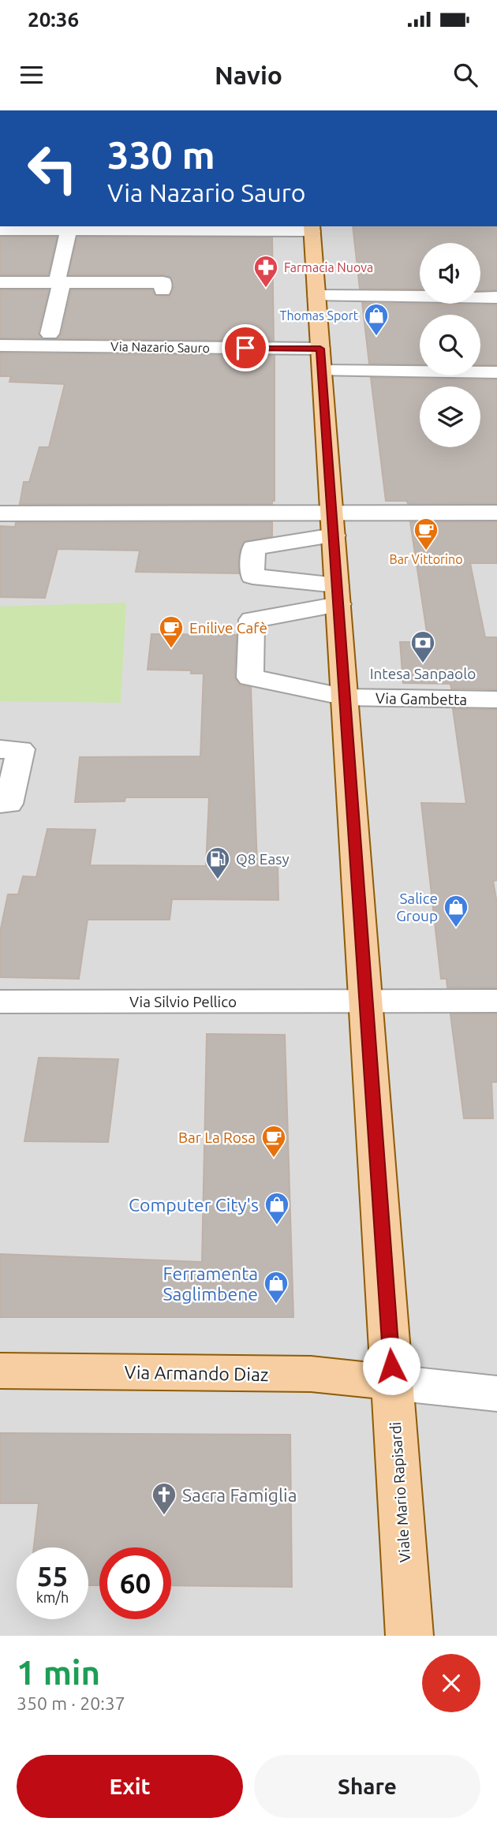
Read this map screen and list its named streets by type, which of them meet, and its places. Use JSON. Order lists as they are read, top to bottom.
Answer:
{
  "streets": {
    "main road": ["Via Armando Diaz", "Viale Mario Rapisardi"],
    "street": ["Via Nazario Sauro", "Via Gambetta", "Via Silvio Pellico"]
  },
  "crossings": [
    ["Via Nazario Sauro", "Viale Mario Rapisardi"],
    ["Via Gambetta", "Viale Mario Rapisardi"],
    ["Via Silvio Pellico", "Viale Mario Rapisardi"],
    ["Via Armando Diaz", "Viale Mario Rapisardi"]
  ],
  "places": {
    "pharmacy": ["Farmacia Nuova"],
    "shop": [
      "Thomas Sport",
      "Salice Group",
      "Computer City's",
      "Ferramenta Saglimbene"
    ],
    "cafe": ["Bar Vittorino", "Enilive Cafè", "Bar La Rosa"],
    "bank": ["Intesa Sanpaolo"],
    "fuel station": ["Q8 Easy"],
    "church": ["Sacra Famiglia"]
  },
  "page": {
    "status": "20:36",
    "header": "Navio",
    "turn": ["330 m", "Via Nazario Sauro"],
    "speed": "55 km/h",
    "limit": "60",
    "heading": ["1 min", "350 m · 20:37"],
    "buttons": ["Exit", "Share"]
  }
}
